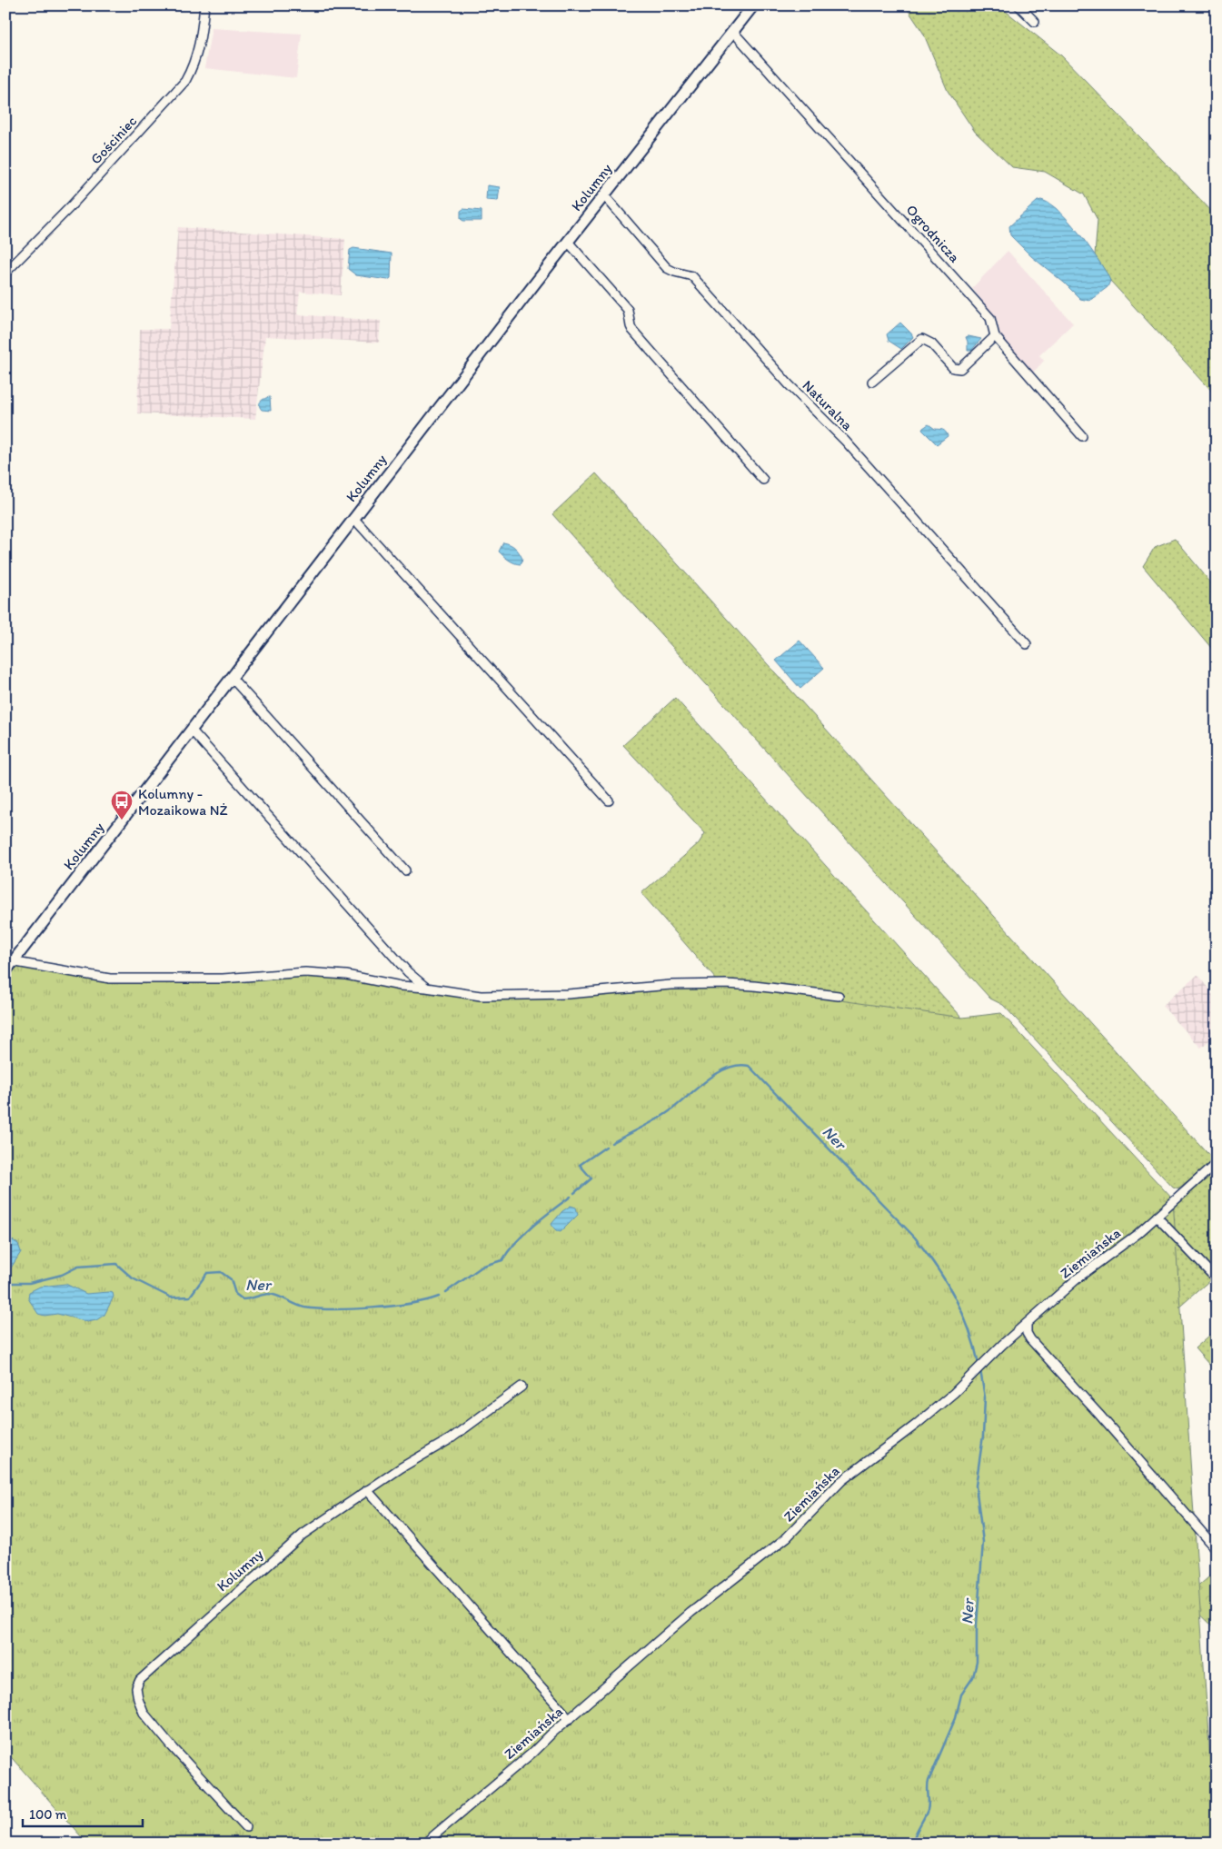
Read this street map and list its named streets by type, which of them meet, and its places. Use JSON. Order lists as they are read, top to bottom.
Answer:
{
  "streets": {
    "street": [
      "Gościniec",
      "Kolumny",
      "Ogrodnicza",
      "Naturalna",
      "Ziemiańska"
    ]
  },
  "crossings": [
    ["Kolumny", "Ogrodnicza"],
    ["Kolumny", "Naturalna"]
  ],
  "water": ["Ner"],
  "places": {
    "bus stop": ["Kolumny - Mozaikowa NŻ"]
  },
  "scale_bar": "100 m"
}
